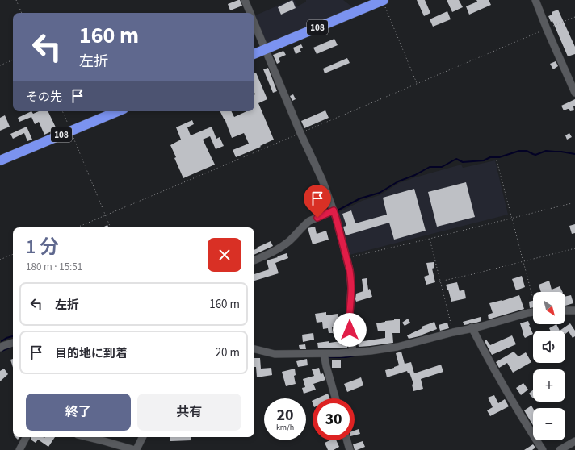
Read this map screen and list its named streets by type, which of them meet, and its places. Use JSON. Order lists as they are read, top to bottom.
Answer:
{
  "streets": {
    "highway": ["108"]
  },
  "north": "bottom right",
  "page": {
    "turn": ["160 m", "左折"],
    "then": "その先",
    "heading": ["1 分", "180 m · 15:51"],
    "list": [
      {
        "name": "左折",
        "value": "160 m"
      },
      {
        "name": "目的地に到着",
        "value": "20 m"
      }
    ],
    "map_buttons": ["+", "−"],
    "buttons": ["終了", "共有"],
    "speed": "20 km/h",
    "limit": "30"
  }
}
